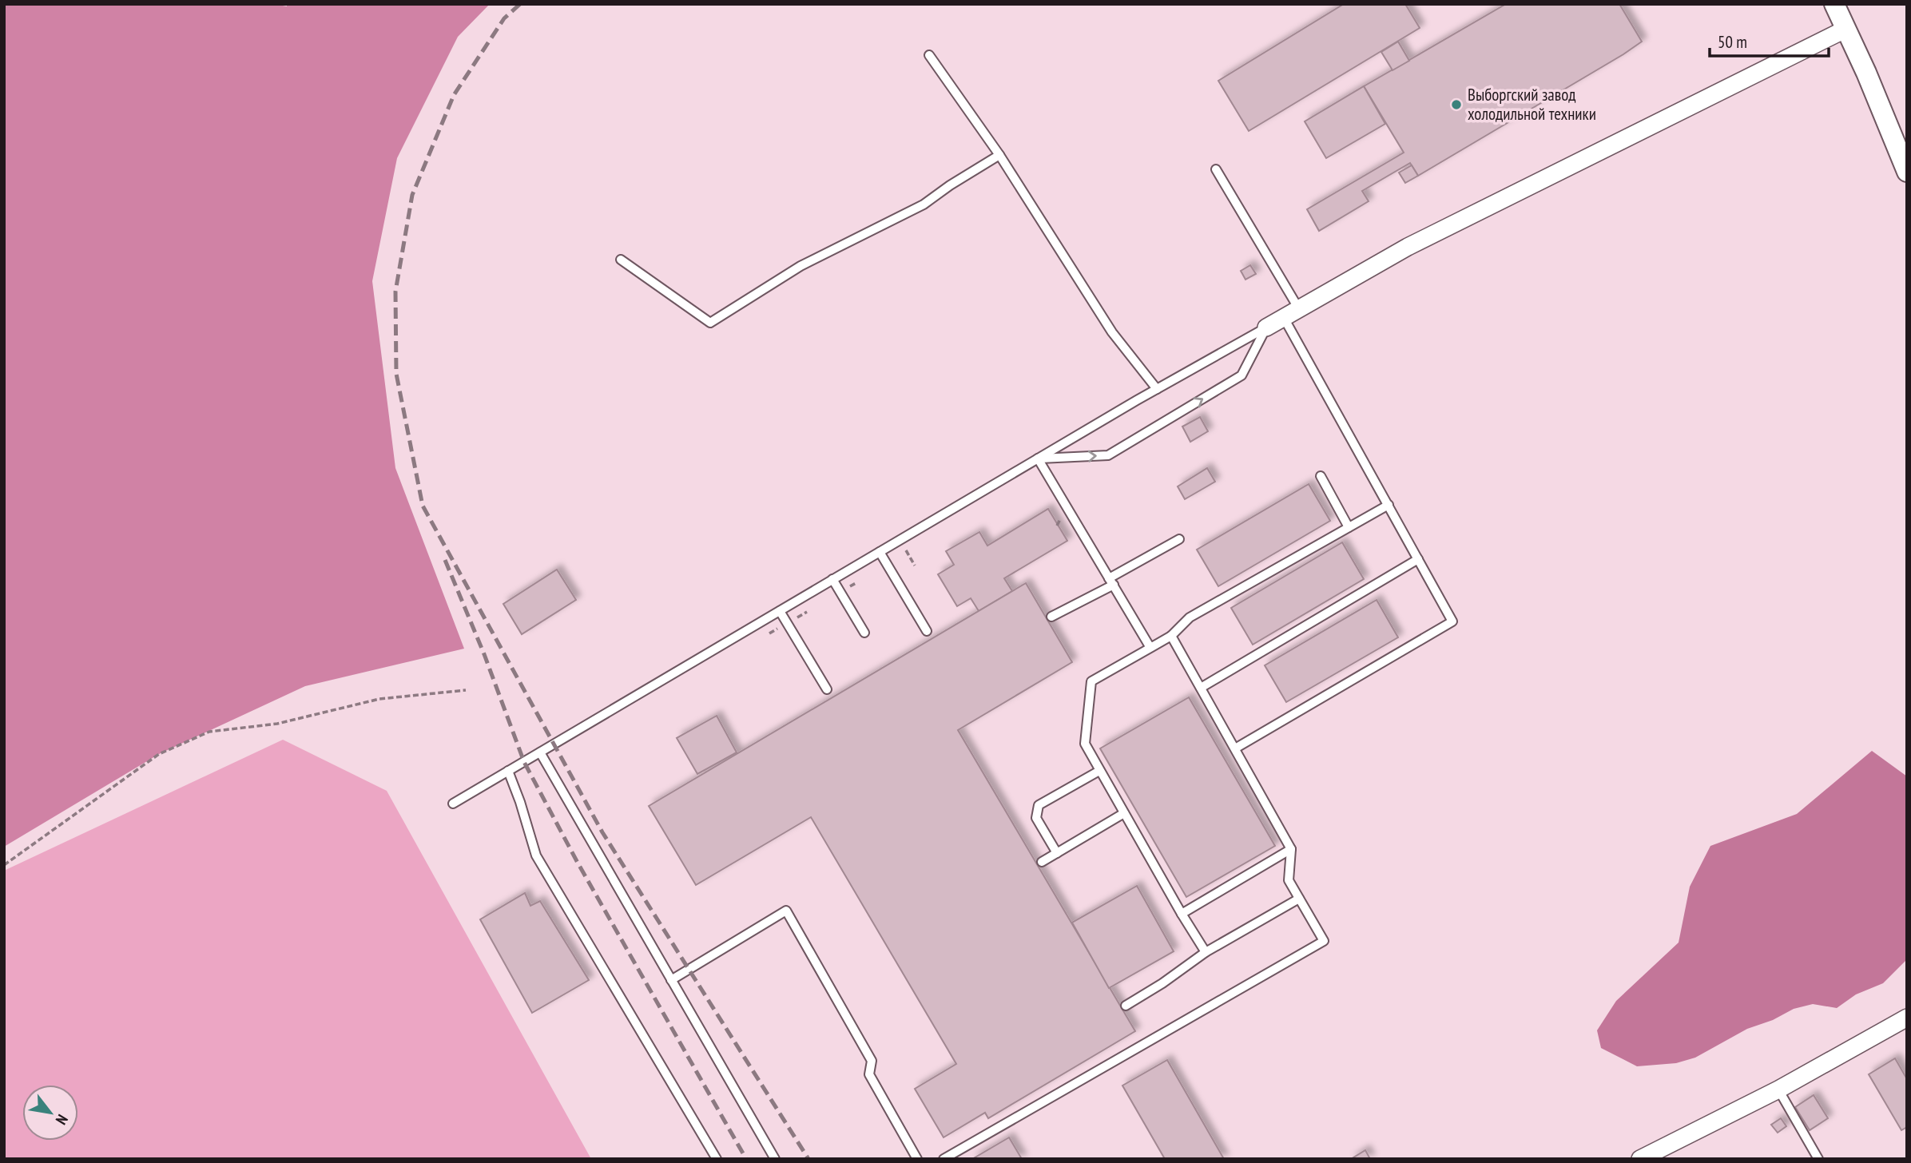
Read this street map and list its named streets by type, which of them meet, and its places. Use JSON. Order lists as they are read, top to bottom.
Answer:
{
  "places": ["Выборгский завод холодильной техники"],
  "scale_bar": "50 m",
  "north": "bottom right"
}
